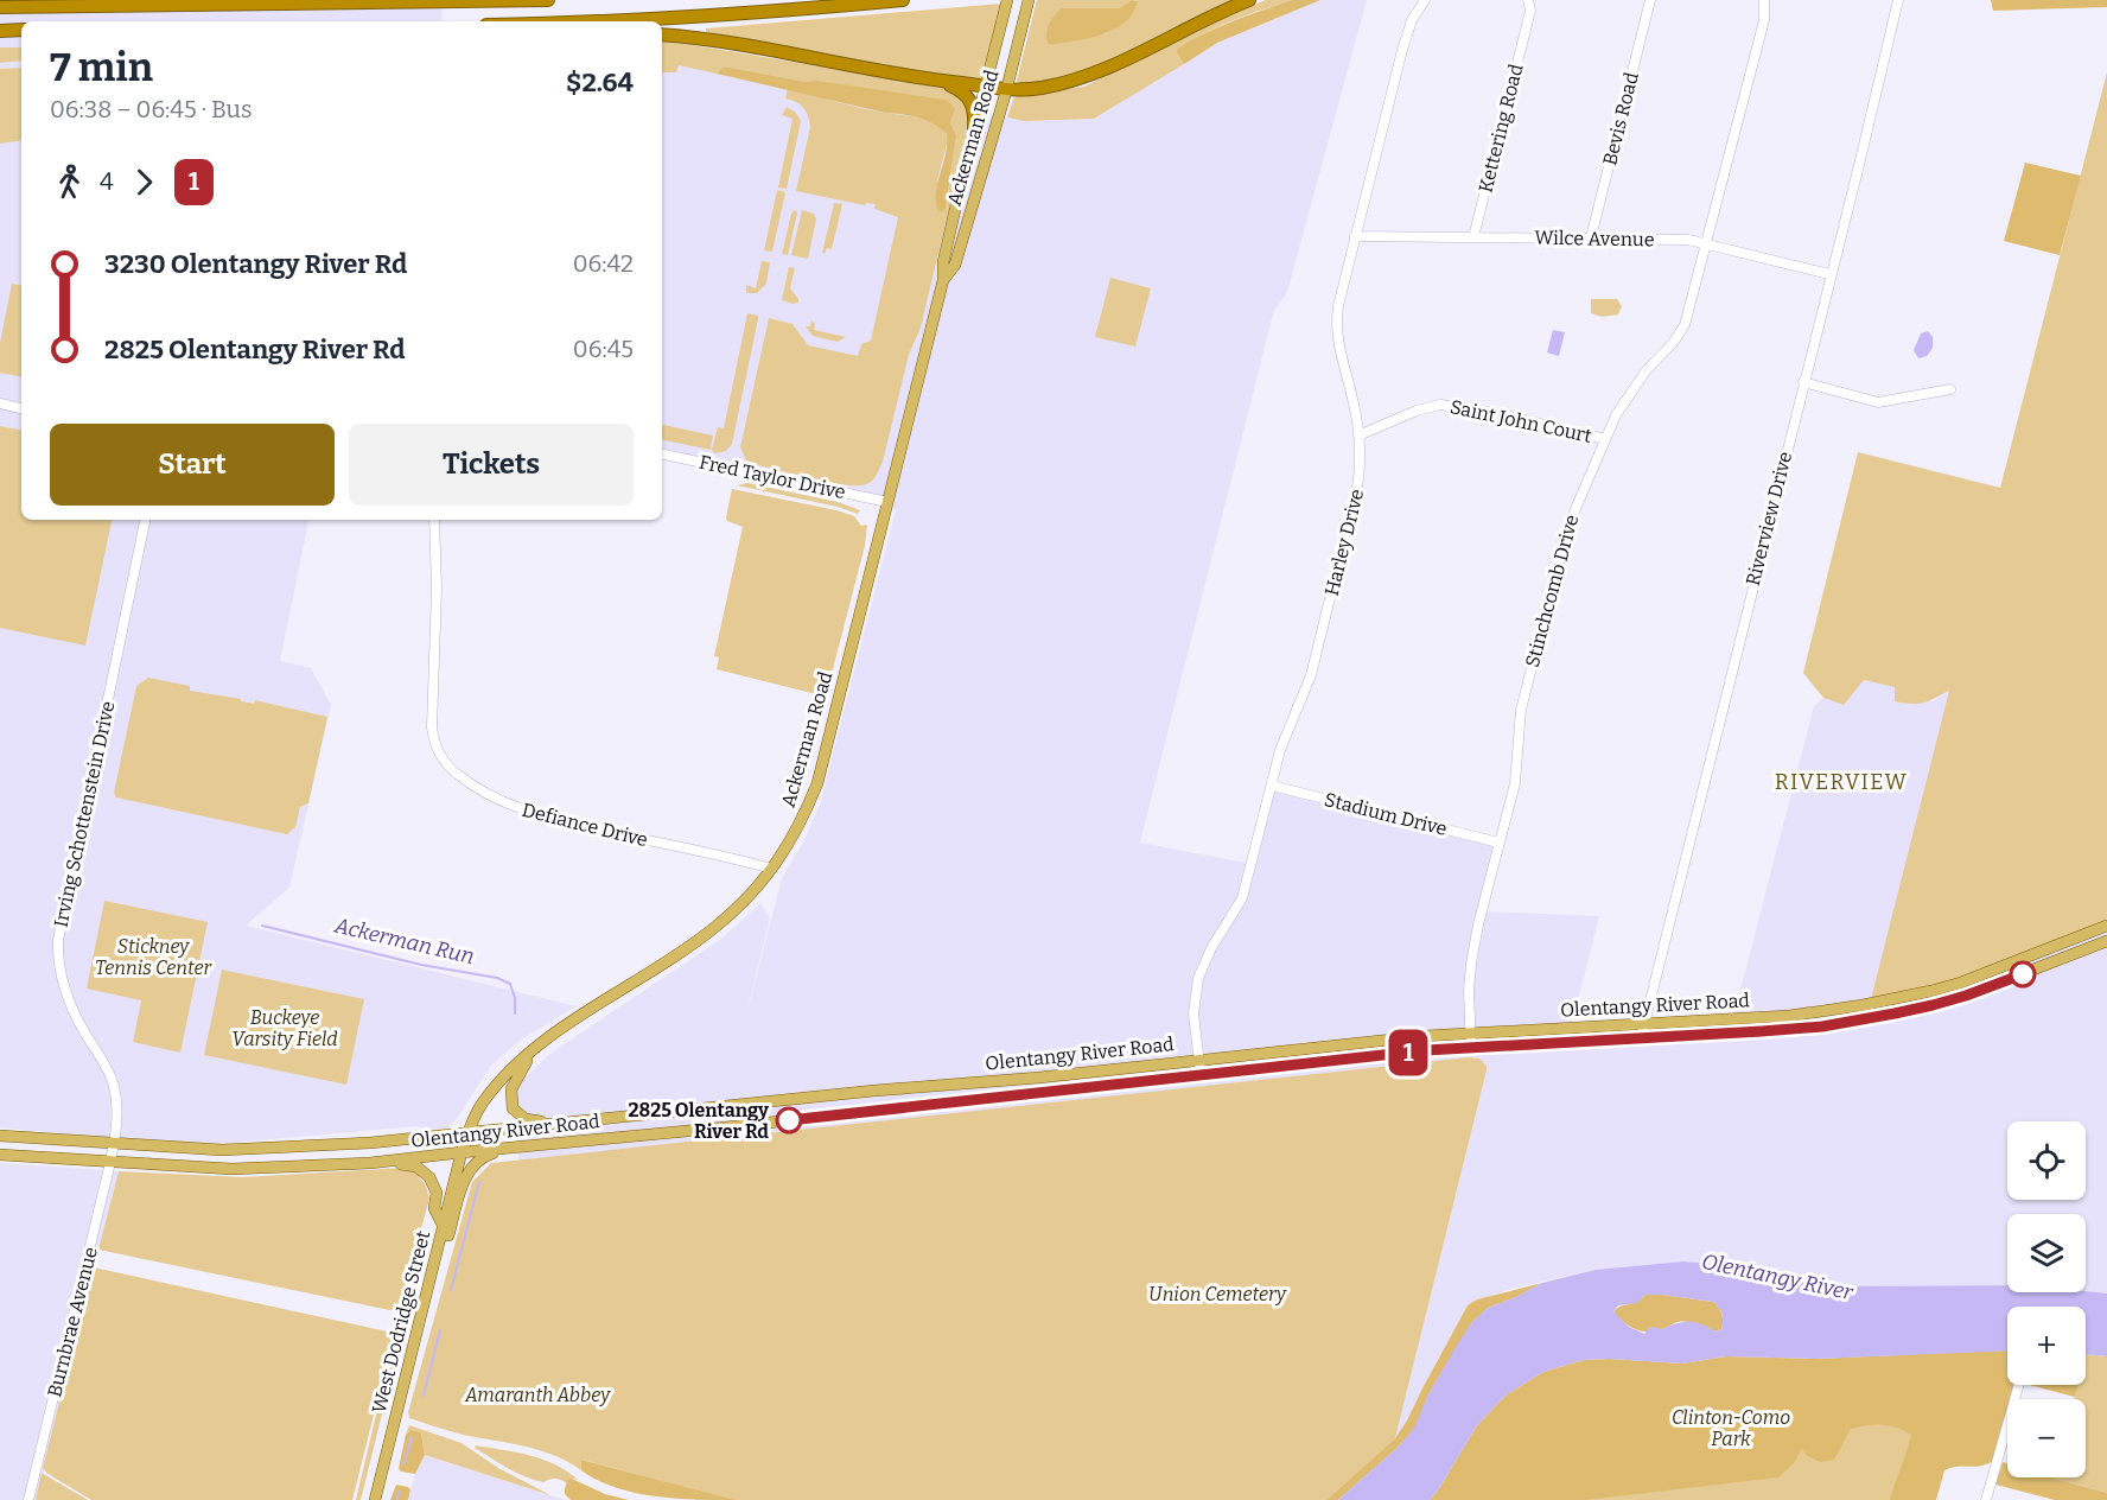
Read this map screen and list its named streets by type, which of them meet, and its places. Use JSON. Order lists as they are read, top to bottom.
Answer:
{
  "streets": {
    "main road": ["Ackerman Road", "Olentangy River Road", "West Dodridge Street"],
    "street": [
      "Bevis Road",
      "Kettering Road",
      "Wilce Avenue",
      "Saint John Court",
      "Fred Taylor Drive",
      "Riverview Drive",
      "Harley Drive",
      "Stinchcomb Drive",
      "Irving Schottenstein Drive",
      "Stadium Drive",
      "Defiance Drive",
      "Burnbrae Avenue"
    ]
  },
  "crossings": [
    ["Bevis Road", "Wilce Avenue"],
    ["Kettering Road", "Wilce Avenue"],
    ["Ackerman Road", "Fred Taylor Drive"],
    ["Ackerman Road", "Defiance Drive"],
    ["Ackerman Road", "Olentangy River Road"],
    ["Ackerman Road", "West Dodridge Street"],
    ["Wilce Avenue", "Riverview Drive"],
    ["Wilce Avenue", "Harley Drive"],
    ["Wilce Avenue", "Stinchcomb Drive"],
    ["Saint John Court", "Harley Drive"],
    ["Saint John Court", "Stinchcomb Drive"],
    ["Riverview Drive", "Olentangy River Road"],
    ["Harley Drive", "Stadium Drive"],
    ["Harley Drive", "Olentangy River Road"],
    ["Stinchcomb Drive", "Stadium Drive"],
    ["Stinchcomb Drive", "Olentangy River Road"],
    ["Irving Schottenstein Drive", "Olentangy River Road"],
    ["Irving Schottenstein Drive", "Burnbrae Avenue"],
    ["Olentangy River Road", "Burnbrae Avenue"],
    ["Olentangy River Road", "West Dodridge Street"]
  ],
  "districts": ["RIVERVIEW"],
  "water": ["Ackerman Run", "Olentangy River"],
  "parks": [
    "Stickney Tennis Center",
    "Buckeye Varsity Field",
    "Union Cemetery",
    "Amaranth Abbey",
    "Clinton-Como Park"
  ],
  "places": ["2825 Olentangy River Rd"],
  "lines": ["bus line 1"],
  "page": {
    "on_map": "1",
    "heading": ["7 min", "06:38 – 06:45 · Bus", "$2.64"],
    "legs": ["4", "1"],
    "list": [
      {
        "name": "3230 Olentangy River Rd",
        "value": "06:42"
      },
      {
        "name": "2825 Olentangy River Rd",
        "value": "06:45"
      }
    ],
    "buttons": ["Start", "Tickets"],
    "map_buttons": ["+", "−"]
  }
}
